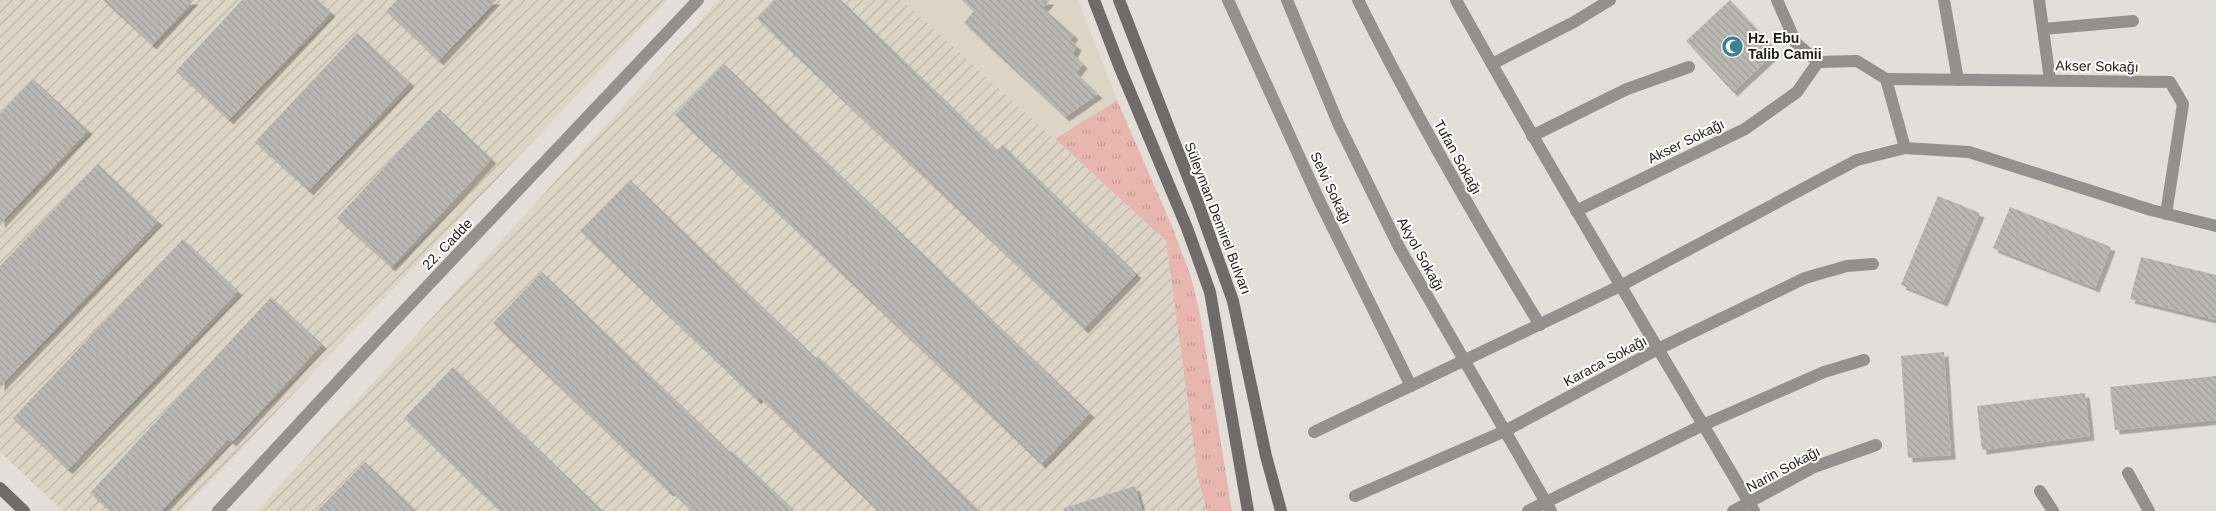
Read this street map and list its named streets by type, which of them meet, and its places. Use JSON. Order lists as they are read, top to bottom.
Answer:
{
  "streets": {
    "main road": ["Süleyman Demirel Bulvarı"],
    "street": [
      "Akser Sokağı",
      "Tufan Sokağı",
      "Selvi Sokağı",
      "22. Cadde",
      "Akyol Sokağı",
      "Karaca Sokağı",
      "Narin Sokağı"
    ]
  },
  "crossings": [
    ["Akyol Sokağı", "Karaca Sokağı"]
  ],
  "places": {
    "mosque": ["Hz. Ebu Talib Camii"]
  }
}
